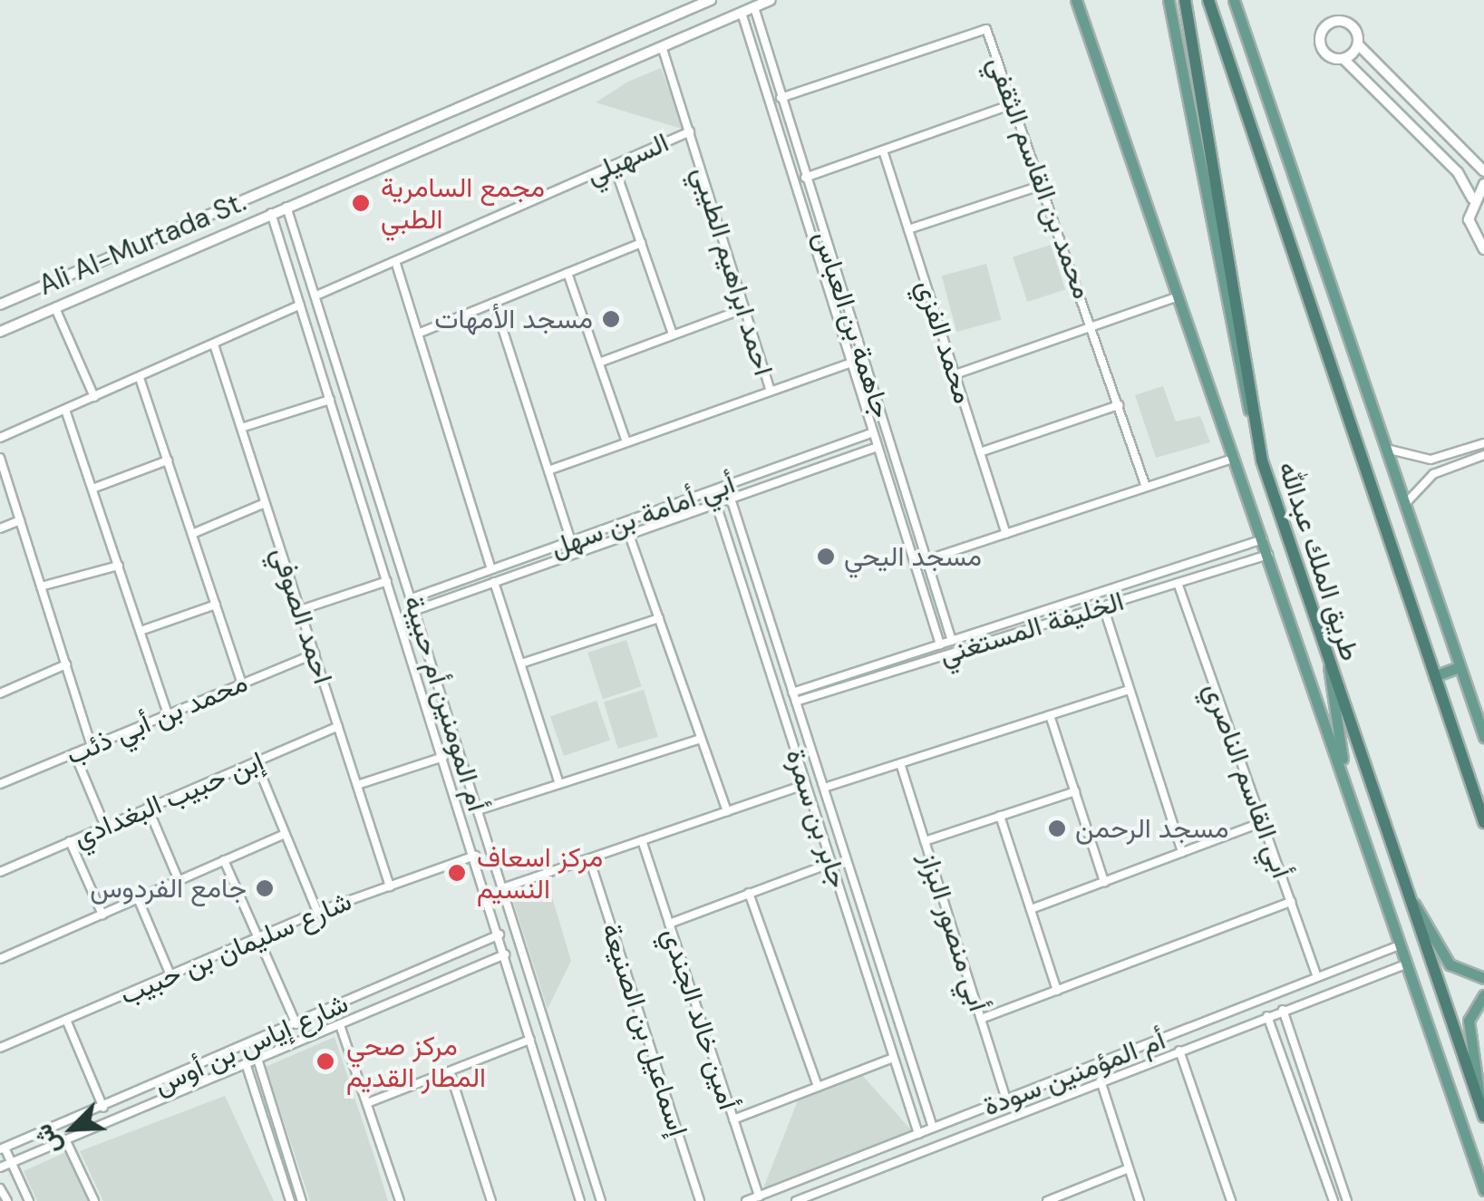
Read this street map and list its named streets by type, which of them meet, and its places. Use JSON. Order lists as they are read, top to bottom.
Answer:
{
  "streets": {
    "highway": ["طريق الملك عبدالله"],
    "main road": ["Ali Al-Murtada St."],
    "street": [
      "السهيلي",
      "محمد بن القاسم الثقفي",
      "احمد ابراهيم الطيبي",
      "جاهمة بن العباس",
      "محمد الفزي",
      "أبي أمامة بن سهل",
      "احمد الصوفي",
      "الخليفة المستغني",
      "أم المومنين أم حبيبة",
      "محمد بن أبي ذئب",
      "أبي القاسم الناصري",
      "إبن حبيب البغدادي",
      "جابر بن سمرة",
      "أبي منصور البزاز",
      "شارع سليمان بن حبيب",
      "أمين خالد الجندي",
      "إسماعيل بن الصنيعة",
      "شارع إياس بن أوس",
      "أم المؤمنين سودة"
    ]
  },
  "crossings": [
    ["السهيلي", "احمد ابراهيم الطيبي"],
    ["السهيلي", "أم المومنين أم حبيبة"],
    ["محمد بن القاسم الثقفي", "جاهمة بن العباس"],
    ["Ali Al-Murtada St.", "احمد ابراهيم الطيبي"],
    ["Ali Al-Murtada St.", "جاهمة بن العباس"],
    ["Ali Al-Murtada St.", "أم المومنين أم حبيبة"],
    ["جاهمة بن العباس", "أبي أمامة بن سهل"],
    ["جاهمة بن العباس", "الخليفة المستغني"],
    ["أبي أمامة بن سهل", "أم المومنين أم حبيبة"],
    ["أبي أمامة بن سهل", "جابر بن سمرة"],
    ["احمد الصوفي", "محمد بن أبي ذئب"],
    ["احمد الصوفي", "إبن حبيب البغدادي"],
    ["احمد الصوفي", "شارع سليمان بن حبيب"],
    ["الخليفة المستغني", "أبي القاسم الناصري"],
    ["الخليفة المستغني", "جابر بن سمرة"],
    ["أم المومنين أم حبيبة", "شارع سليمان بن حبيب"],
    ["أم المومنين أم حبيبة", "شارع إياس بن أوس"],
    ["أبي القاسم الناصري", "أم المؤمنين سودة"],
    ["جابر بن سمرة", "أم المؤمنين سودة"],
    ["أبي منصور البزاز", "أم المؤمنين سودة"],
    ["أمين خالد الجندي", "أم المؤمنين سودة"]
  ],
  "places": [
    "مجمع السامرية الطبي",
    "مسجد الأمهات",
    "مسجد اليحي",
    "مسجد الرحمن",
    "مركز اسعاف النسيم",
    "جامع الفردوس",
    "مركز صحي المطار القديم"
  ],
  "north": "bottom left"
}
